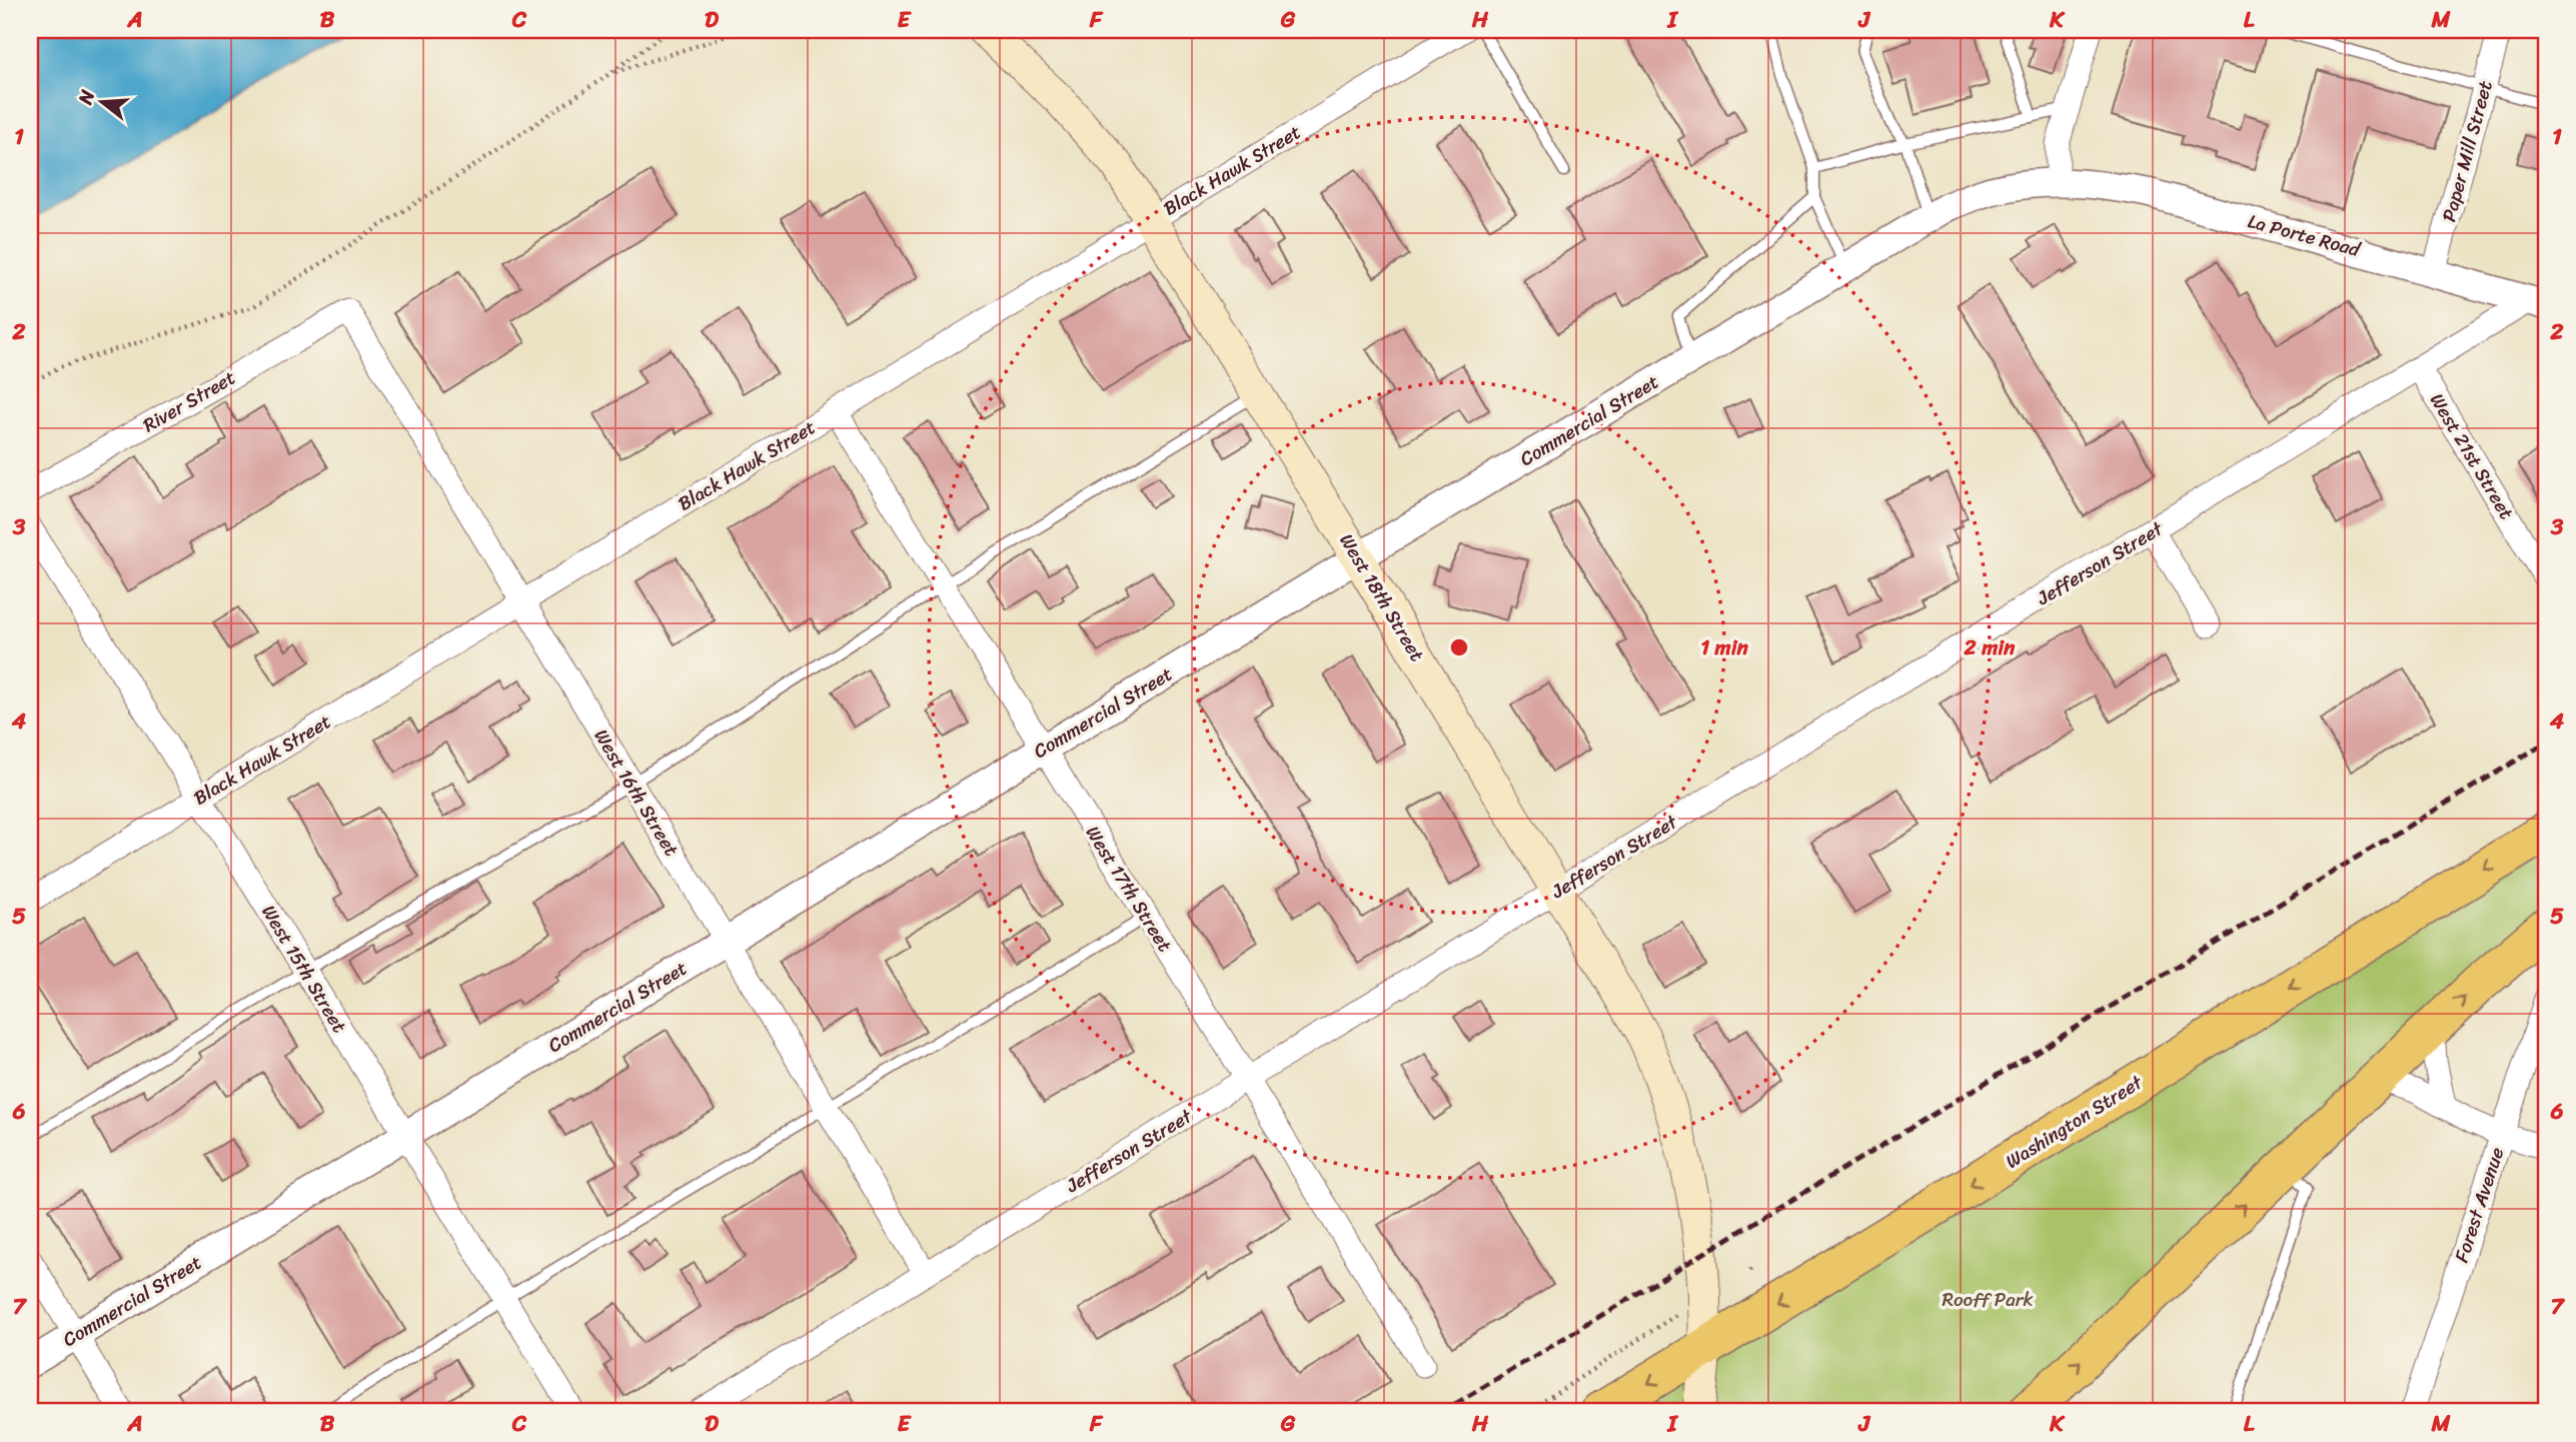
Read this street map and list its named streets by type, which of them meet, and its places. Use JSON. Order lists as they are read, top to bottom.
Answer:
{
  "streets": {
    "highway": ["Washington Street"],
    "main road": ["West 18th Street"],
    "street": [
      "Paper Mill Street",
      "Black Hawk Street",
      "La Porte Road",
      "River Street",
      "Commercial Street",
      "West 21st Street",
      "Jefferson Street",
      "West 16th Street",
      "West 17th Street",
      "West 15th Street",
      "Forest Avenue"
    ]
  },
  "crossings": [
    ["Paper Mill Street", "La Porte Road"],
    ["Black Hawk Street", "West 18th Street"],
    ["Black Hawk Street", "West 16th Street"],
    ["Black Hawk Street", "West 17th Street"],
    ["Black Hawk Street", "West 15th Street"],
    ["La Porte Road", "Commercial Street"],
    ["La Porte Road", "Jefferson Street"],
    ["River Street", "West 16th Street"],
    ["Commercial Street", "West 18th Street"],
    ["Commercial Street", "West 16th Street"],
    ["Commercial Street", "West 17th Street"],
    ["Commercial Street", "West 15th Street"],
    ["West 21st Street", "Jefferson Street"],
    ["Jefferson Street", "West 18th Street"],
    ["Jefferson Street", "West 16th Street"],
    ["Jefferson Street", "West 17th Street"],
    ["West 18th Street", "Washington Street"]
  ],
  "parks": ["Rooff Park"],
  "north": "left",
  "grid": {
    "columns": [
      "A",
      "B",
      "C",
      "D",
      "E",
      "F",
      "G",
      "H",
      "I",
      "J",
      "K",
      "L",
      "M"
    ],
    "rows": [
      "1",
      "2",
      "3",
      "4",
      "5",
      "6",
      "7"
    ]
  },
  "rings": ["1 min", "2 min"]
}
